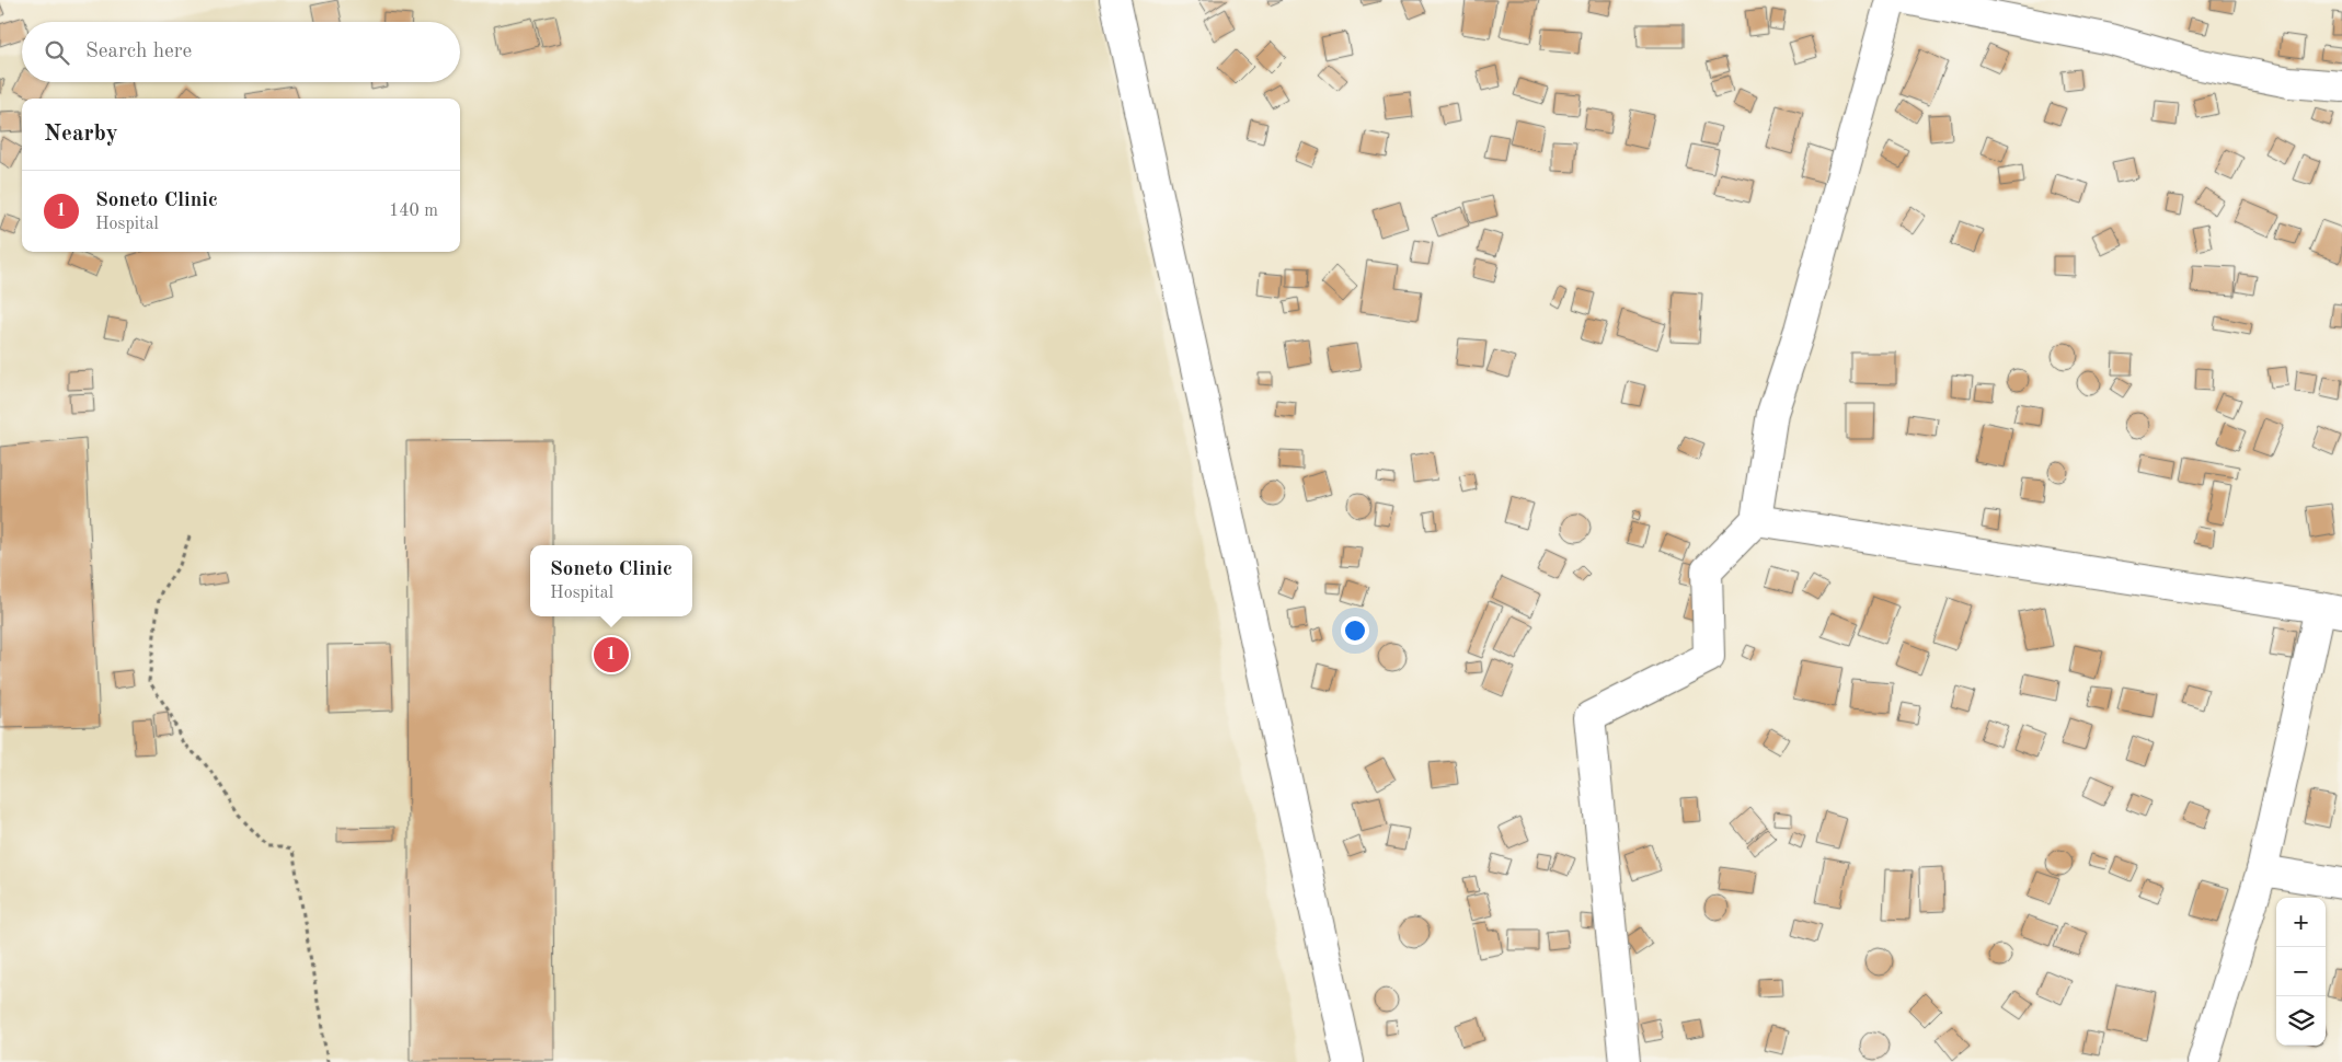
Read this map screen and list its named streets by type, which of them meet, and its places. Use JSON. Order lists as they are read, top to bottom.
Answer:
{
  "page": {
    "search": "Search here",
    "heading": "Nearby",
    "list": [
      {
        "mark": "1",
        "name": "Soneto Clinic",
        "note": "Hospital",
        "value": "140 m"
      }
    ],
    "popup": ["Soneto Clinic", "Hospital"],
    "pins": "1",
    "map_buttons": ["+", "−"]
  }
}
